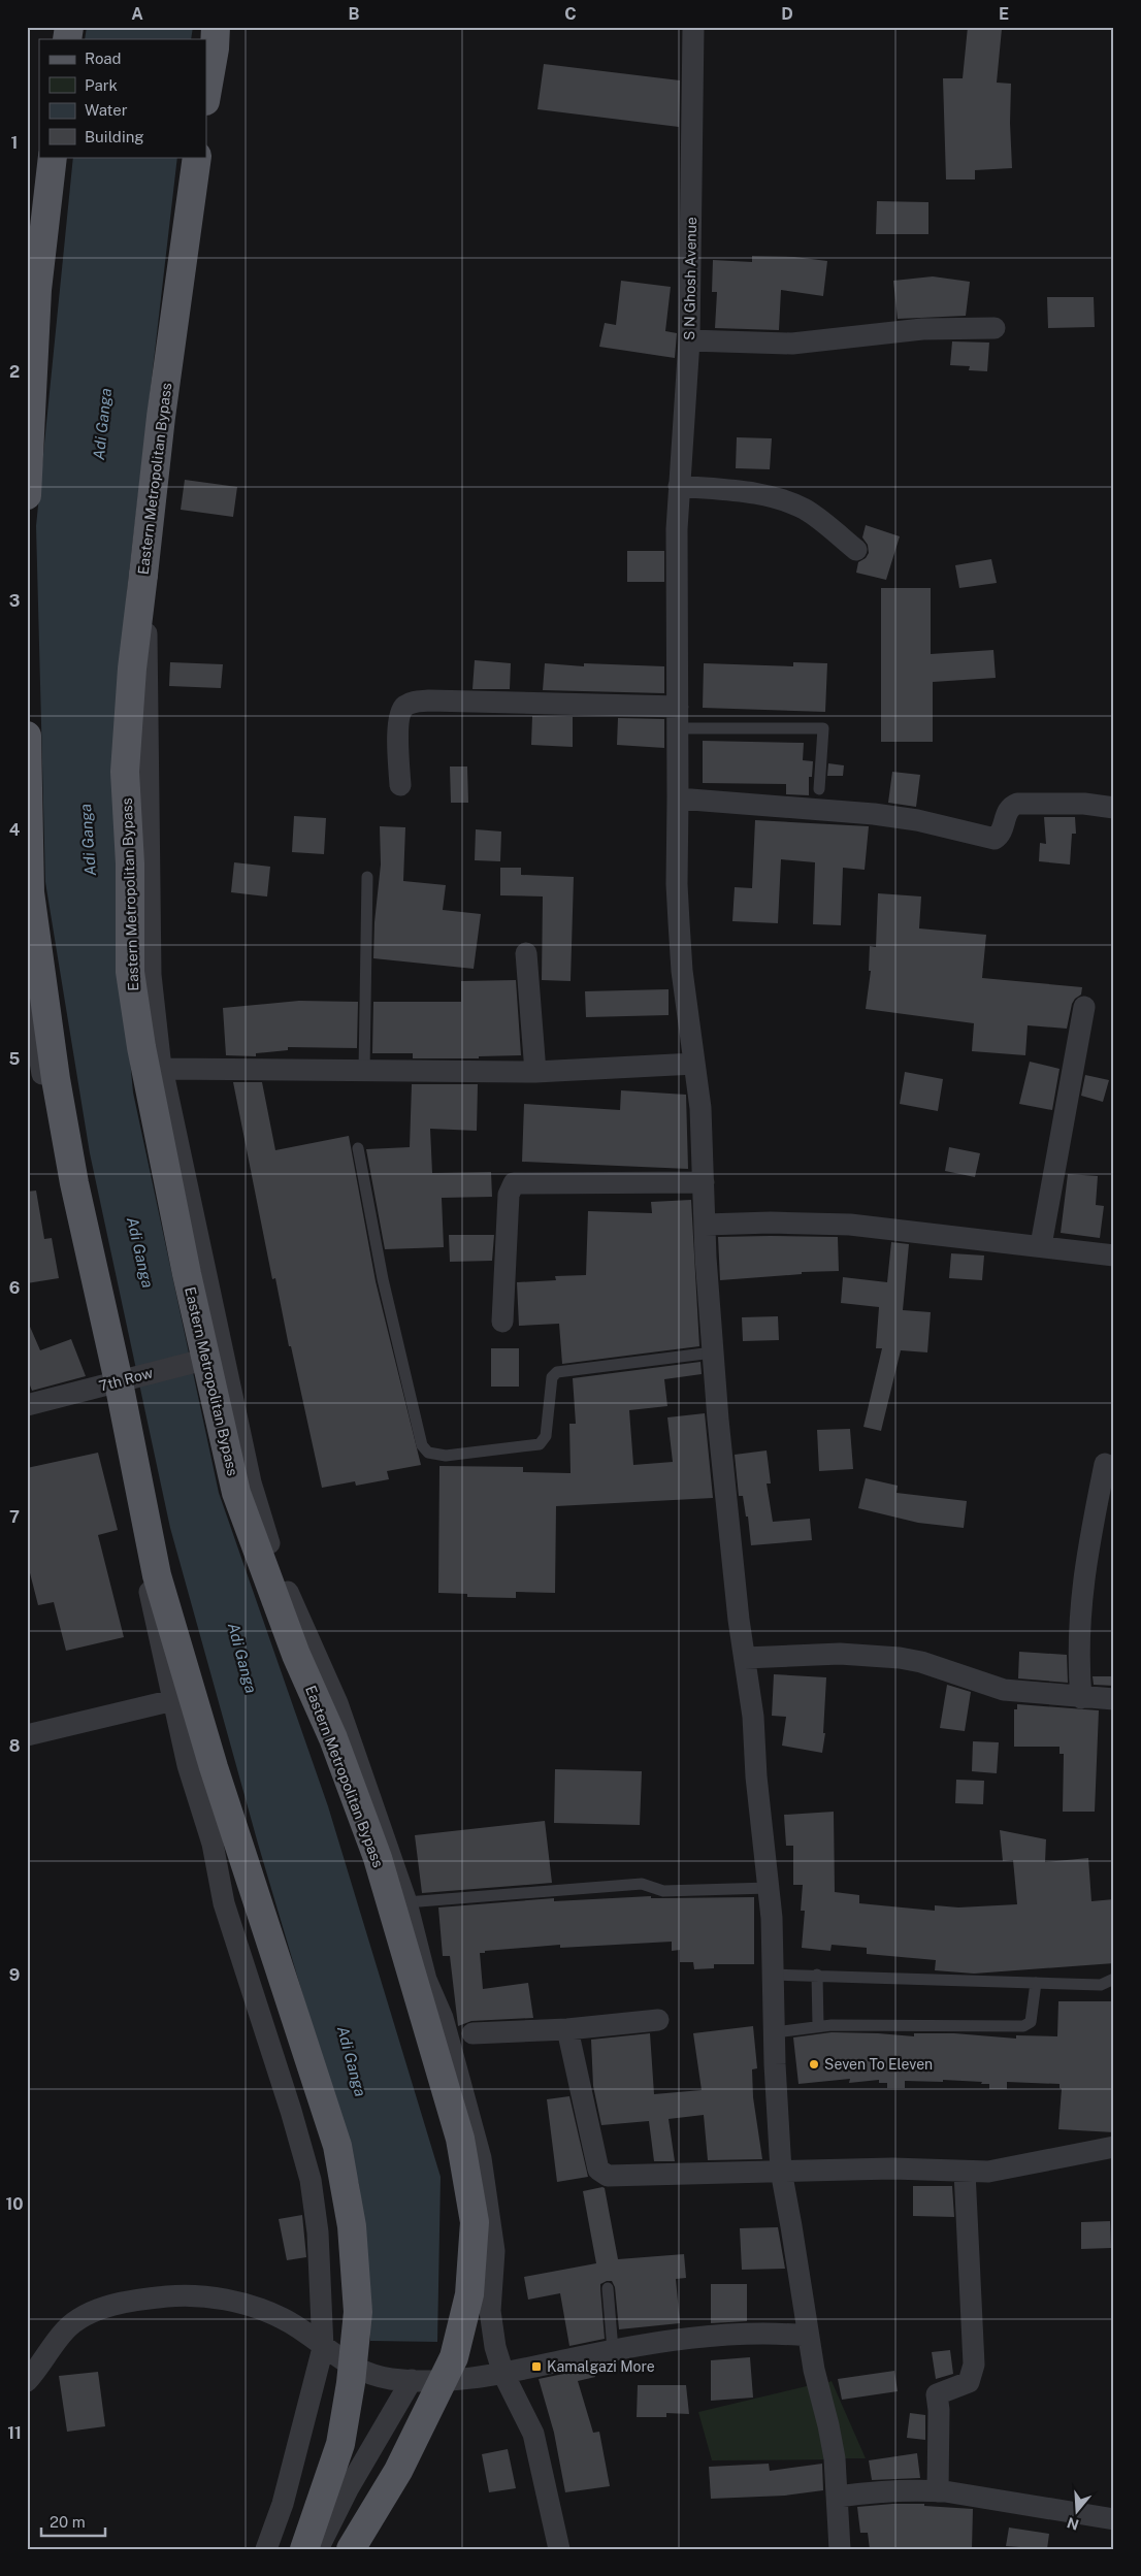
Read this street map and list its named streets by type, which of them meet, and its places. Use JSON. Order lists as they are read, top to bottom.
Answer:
{
  "streets": {
    "main road": ["Eastern Metropolitan Bypass"],
    "street": ["S N Ghosh Avenue", "7th Row"]
  },
  "water": ["Adi Ganga"],
  "places": {
    "other": ["Seven To Eleven"],
    "transit": ["Kamalgazi More"]
  },
  "legend": [
    "Road",
    "Park",
    "Water",
    "Building"
  ],
  "scale_bar": "20 m",
  "north": "bottom",
  "grid": {
    "columns": [
      "A",
      "B",
      "C",
      "D",
      "E"
    ],
    "rows": [
      "1",
      "2",
      "3",
      "4",
      "5",
      "6",
      "7",
      "8",
      "9",
      "10",
      "11"
    ]
  }
}
